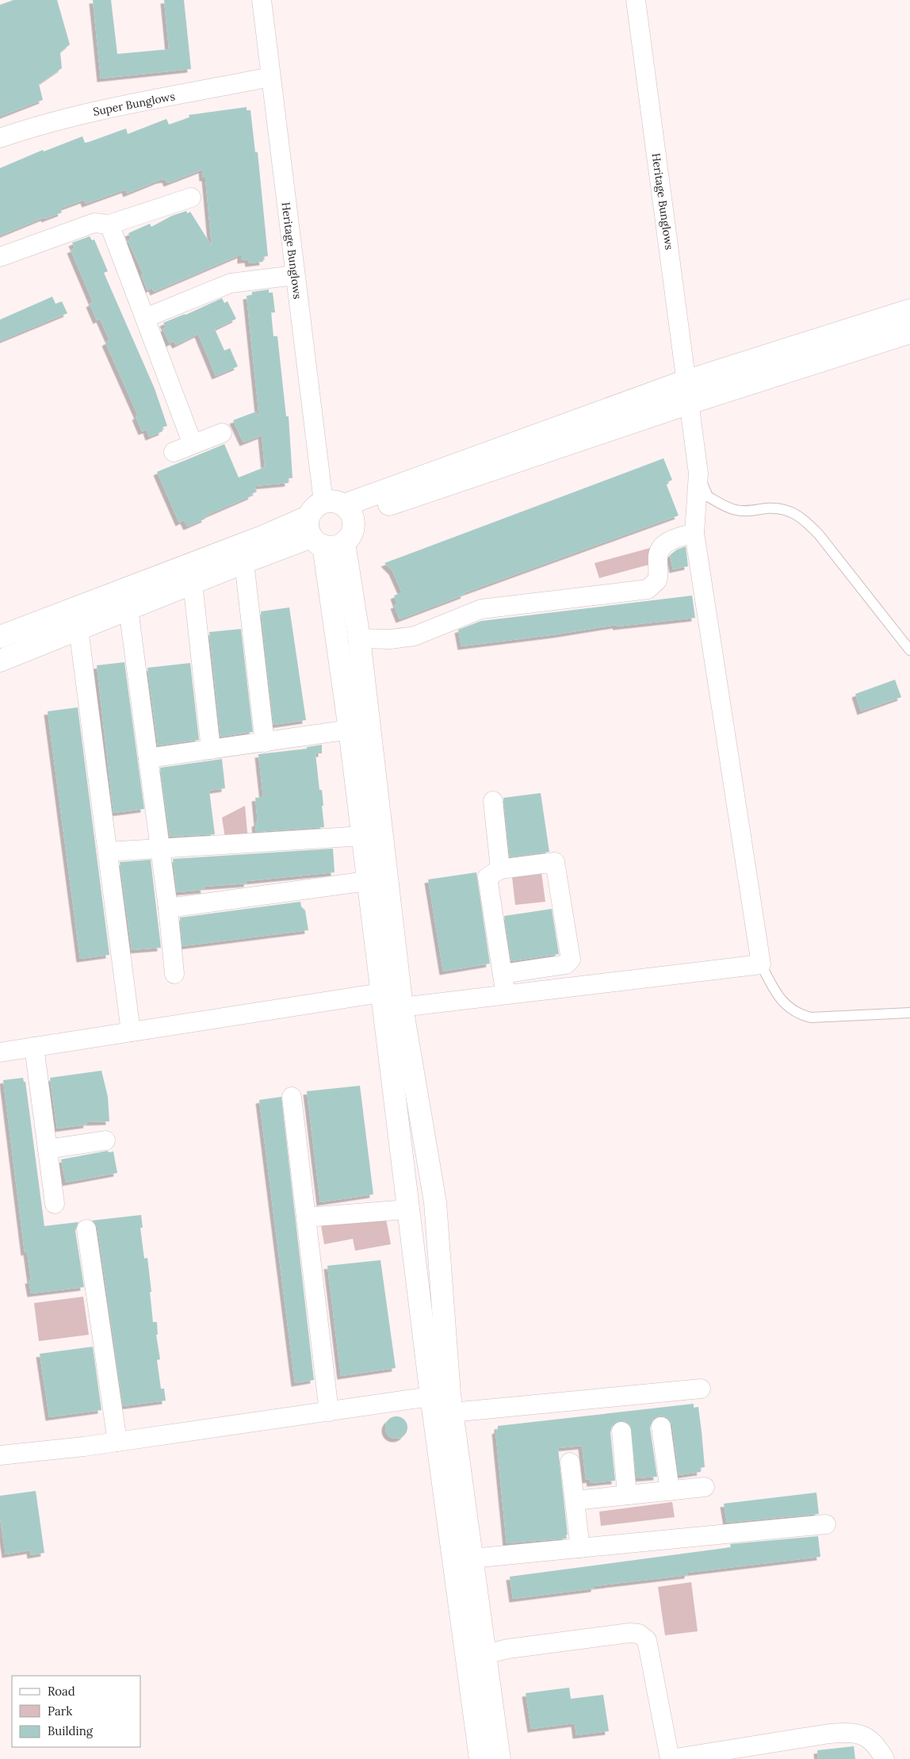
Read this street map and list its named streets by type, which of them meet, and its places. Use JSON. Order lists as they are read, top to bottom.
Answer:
{
  "streets": {
    "street": ["Super Bunglows", "Heritage Bunglows"]
  },
  "crossings": [
    ["Super Bunglows", "Heritage Bunglows"]
  ],
  "legend": ["Road", "Park", "Building"]
}
